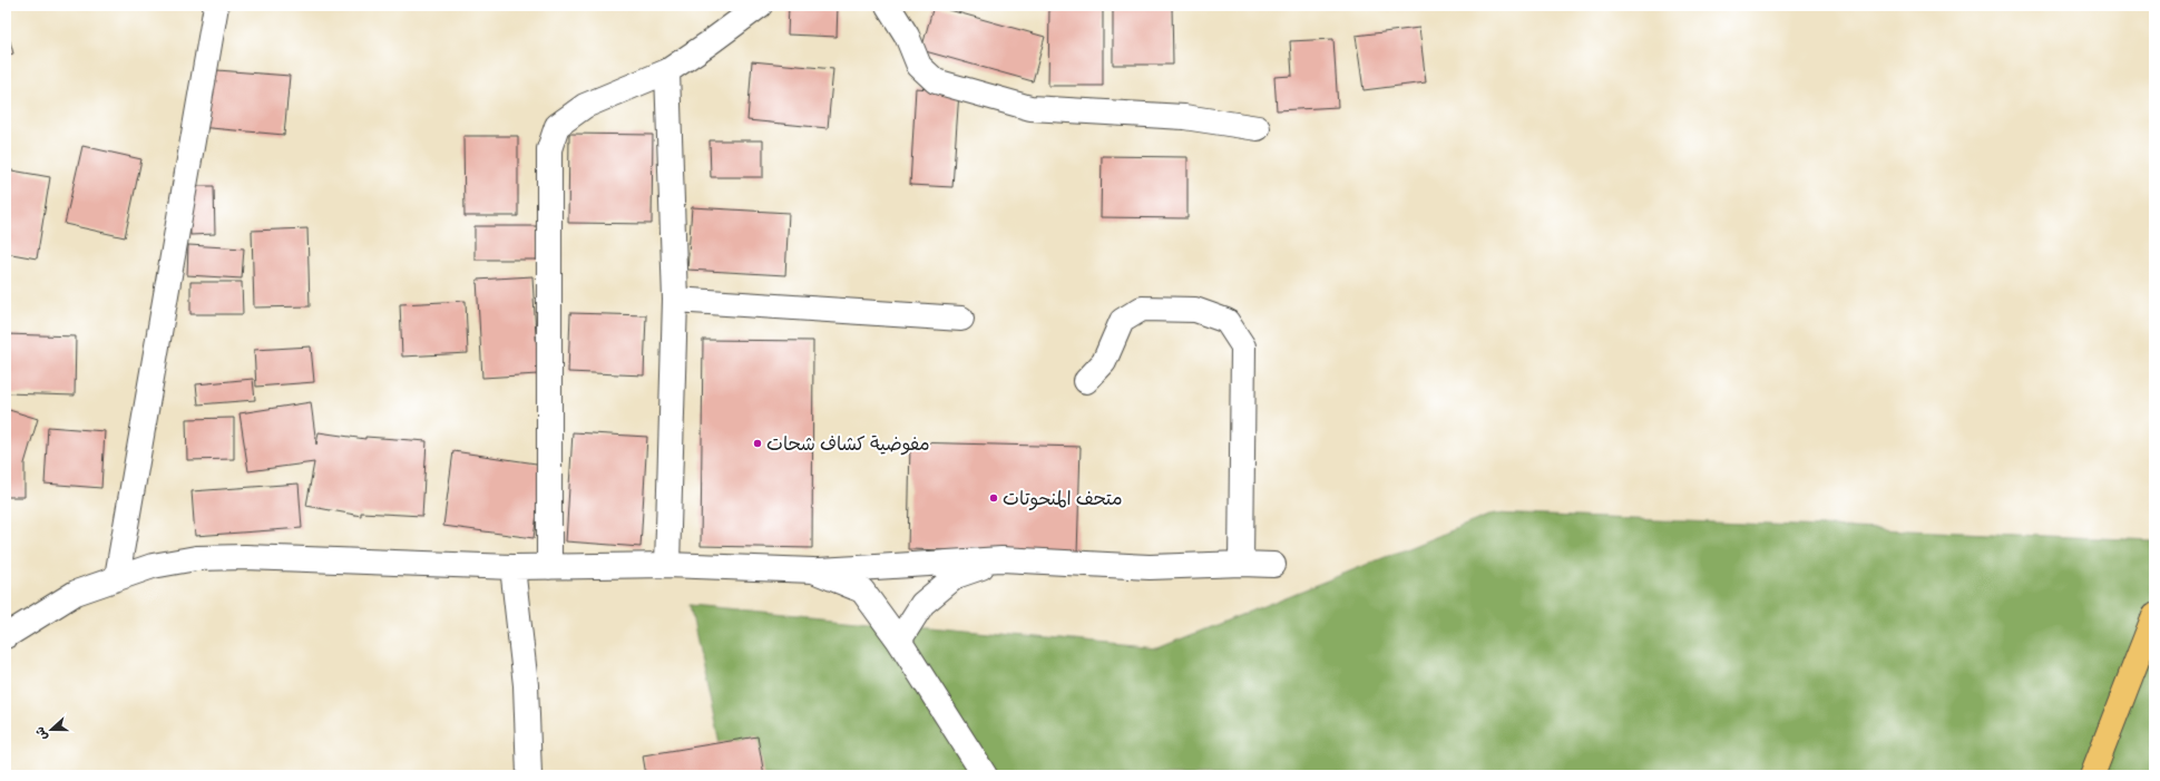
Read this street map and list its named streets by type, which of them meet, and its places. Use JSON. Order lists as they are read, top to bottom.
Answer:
{
  "places": ["مفوضية كشاف شحات", "متحف المنحوتات"],
  "north": "left"
}
